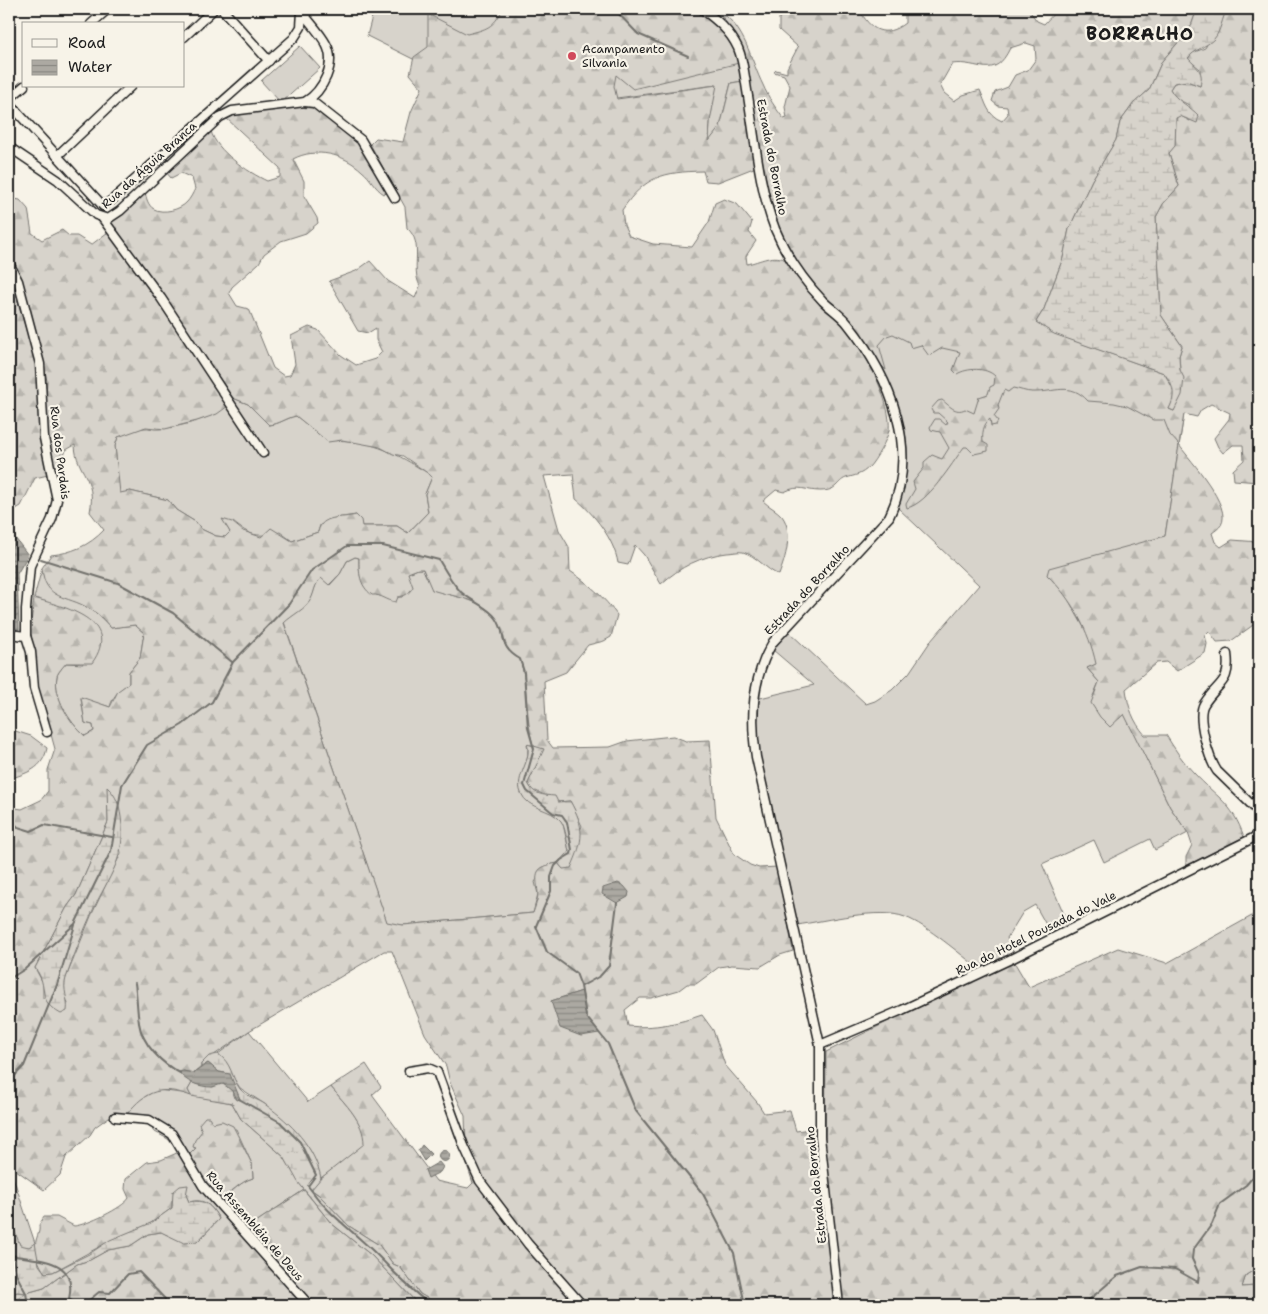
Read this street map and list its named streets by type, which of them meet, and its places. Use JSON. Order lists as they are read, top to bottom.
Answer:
{
  "streets": {
    "street": [
      "Estrada do Borralho",
      "Rua da Águia Branca",
      "Rua dos Pardais",
      "Rua do Hotel Pousada do Vale",
      "Rua Assembléia de Deus"
    ]
  },
  "crossings": [
    ["Estrada do Borralho", "Rua do Hotel Pousada do Vale"]
  ],
  "districts": ["BORRALHO"],
  "places": ["Acampamento Silvania"],
  "legend": ["Road", "Water"]
}
